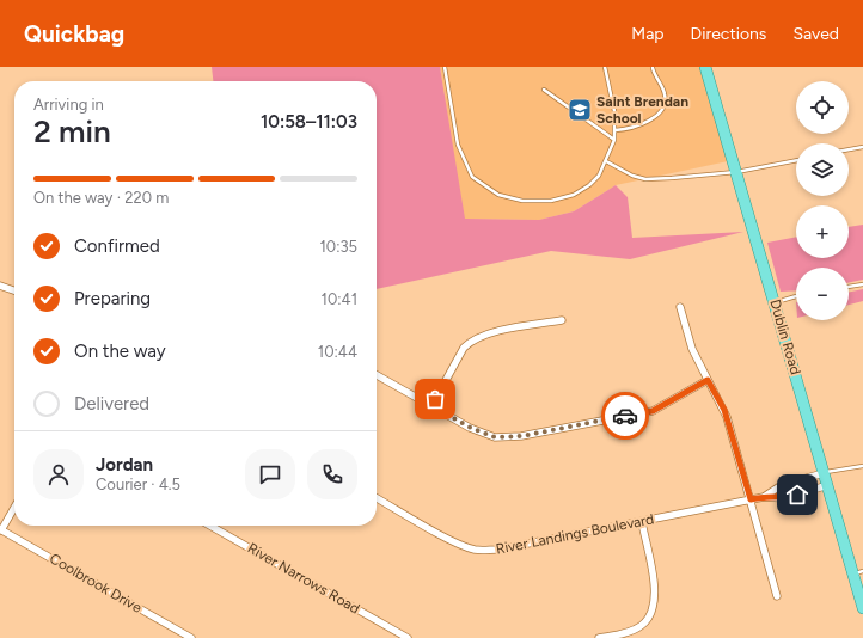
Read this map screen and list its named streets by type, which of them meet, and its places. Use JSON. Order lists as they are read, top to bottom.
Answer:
{
  "streets": {
    "main road": ["Dublin Road"],
    "street": ["River Landings Boulevard", "River Narrows Road", "Coolbrook Drive"]
  },
  "crossings": [
    ["Dublin Road", "River Landings Boulevard"]
  ],
  "places": {
    "school or university": ["Saint Brendan School"]
  },
  "page": {
    "header": "Quickbag",
    "nav": ["Map", "Directions", "Saved"],
    "map_buttons": ["+", "−"],
    "heading": ["2 min", "Arriving in", "10:58–11:03"],
    "panel": ["Jordan", "Courier · 4.5"],
    "bar": "On the way · 220 m",
    "list": [
      ["Confirmed", "10:35"],
      ["Preparing", "10:41"],
      ["On the way", "10:44"],
      "Delivered"
    ]
  }
}
